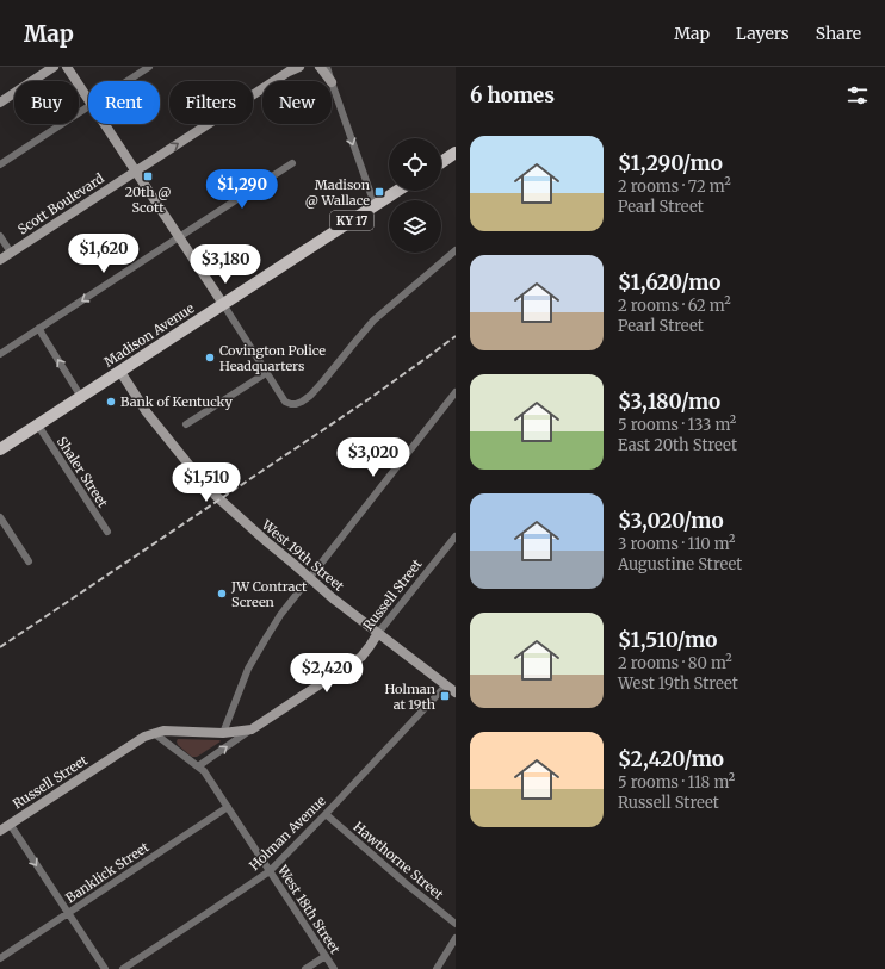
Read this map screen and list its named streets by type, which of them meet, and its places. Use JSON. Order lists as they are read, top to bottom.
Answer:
{
  "streets": {
    "main road": ["KY 17", "Madison Avenue"],
    "street": [
      "Scott Boulevard",
      "Shaler Street",
      "West 19th Street",
      "Russell Street",
      "Holman Avenue",
      "Hawthorne Street",
      "Banklick Street",
      "West 18th Street"
    ]
  },
  "crossings": [
    ["Madison Avenue", "Shaler Street"],
    ["Madison Avenue", "West 19th Street"],
    ["West 19th Street", "Russell Street"],
    ["West 19th Street", "Holman Avenue"],
    ["Russell Street", "West 18th Street"],
    ["Holman Avenue", "Hawthorne Street"],
    ["Holman Avenue", "West 18th Street"],
    ["Banklick Street", "West 18th Street"]
  ],
  "places": {
    "transit": ["20th @ Scott", "Madison @ Wallace", "Holman at 19th"],
    "other": ["Covington Police Headquarters", "Bank of Kentucky", "JW Contract Screen"]
  },
  "page": {
    "header": "Map",
    "nav": ["Map", "Layers", "Share"],
    "heading": "6 homes",
    "chip": [
      "Buy",
      "Rent",
      "Filters",
      "New"
    ],
    "list": [
      {
        "name": "$1,290/mo",
        "note": "2 rooms · 72 m² · Pearl Street"
      },
      {
        "name": "$1,620/mo",
        "note": "2 rooms · 62 m² · Pearl Street"
      },
      {
        "name": "$3,180/mo",
        "note": "5 rooms · 133 m² · East 20th Street"
      },
      {
        "name": "$3,020/mo",
        "note": "3 rooms · 110 m² · Augustine Street"
      },
      {
        "name": "$1,510/mo",
        "note": "2 rooms · 80 m² · West 19th Street"
      },
      {
        "name": "$2,420/mo",
        "note": "5 rooms · 118 m² · Russell Street"
      }
    ],
    "price": [
      "$1,290",
      "$1,620",
      "$3,180",
      "$3,020",
      "$1,510",
      "$2,420"
    ]
  }
}
